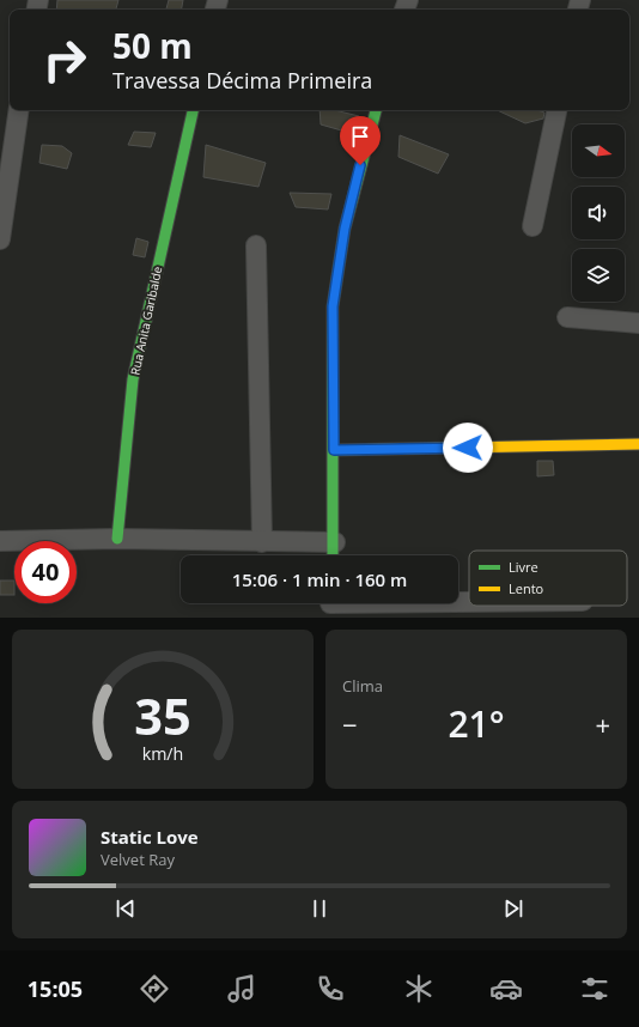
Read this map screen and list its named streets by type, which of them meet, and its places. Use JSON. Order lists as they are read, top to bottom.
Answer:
{
  "streets": {
    "street": ["Rua Anita Garibalde"]
  },
  "legend": ["Livre", "Lento"],
  "north": "right",
  "page": {
    "turn": ["50 m", "Travessa Décima Primeira"],
    "limit": "40",
    "trip": "15:06 · 1 min · 160 m",
    "tile": "Clima",
    "heat": ["−", "21°", "+"],
    "song": ["Static Love", "Velvet Ray"],
    "tabs": "15:05",
    "gauge": ["35", "km/h"]
  }
}
